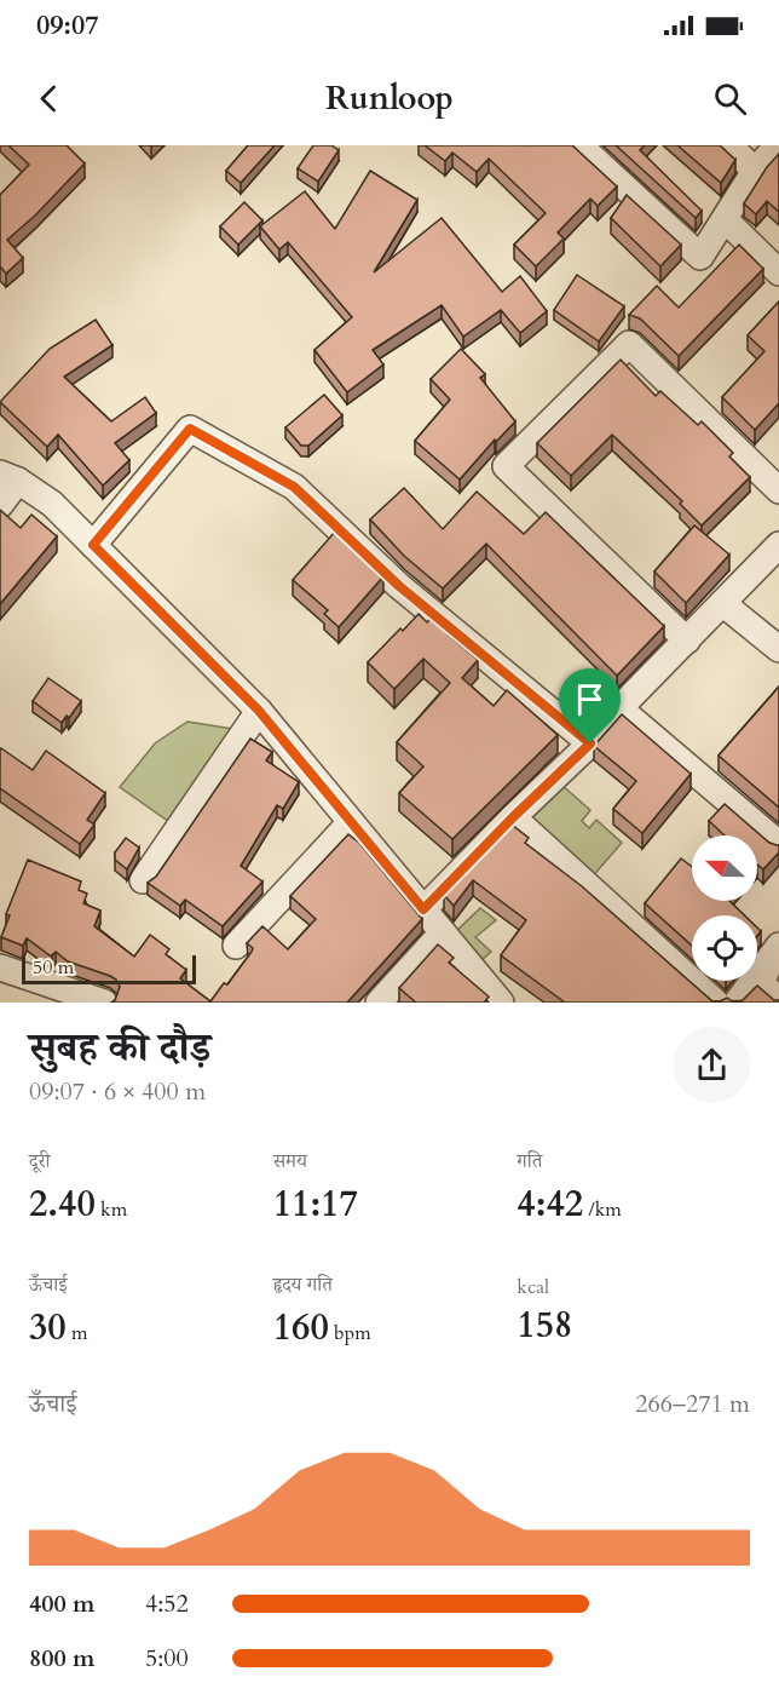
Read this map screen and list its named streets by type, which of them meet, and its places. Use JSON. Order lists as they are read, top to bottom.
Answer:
{
  "scale_bar": "50 m",
  "north": "left",
  "page": {
    "status": "09:07",
    "header": "Runloop",
    "scale": "50 m",
    "heading": ["सुबह की दौड़", "09:07 · 6 × 400 m"],
    "stats": [
      ["दूरी", "2.40 km"],
      ["समय", "11:17"],
      ["गति", "4:42 /km"],
      ["ऊँचाई", "30 m"],
      ["हृदय गति", "160 bpm"],
      ["kcal", "158"]
    ],
    "chart": ["ऊँचाई", "266–271 m"],
    "list": [
      {
        "name": "400 m",
        "note": "4:52"
      },
      {
        "name": "800 m",
        "note": "5:00"
      }
    ]
  }
}
